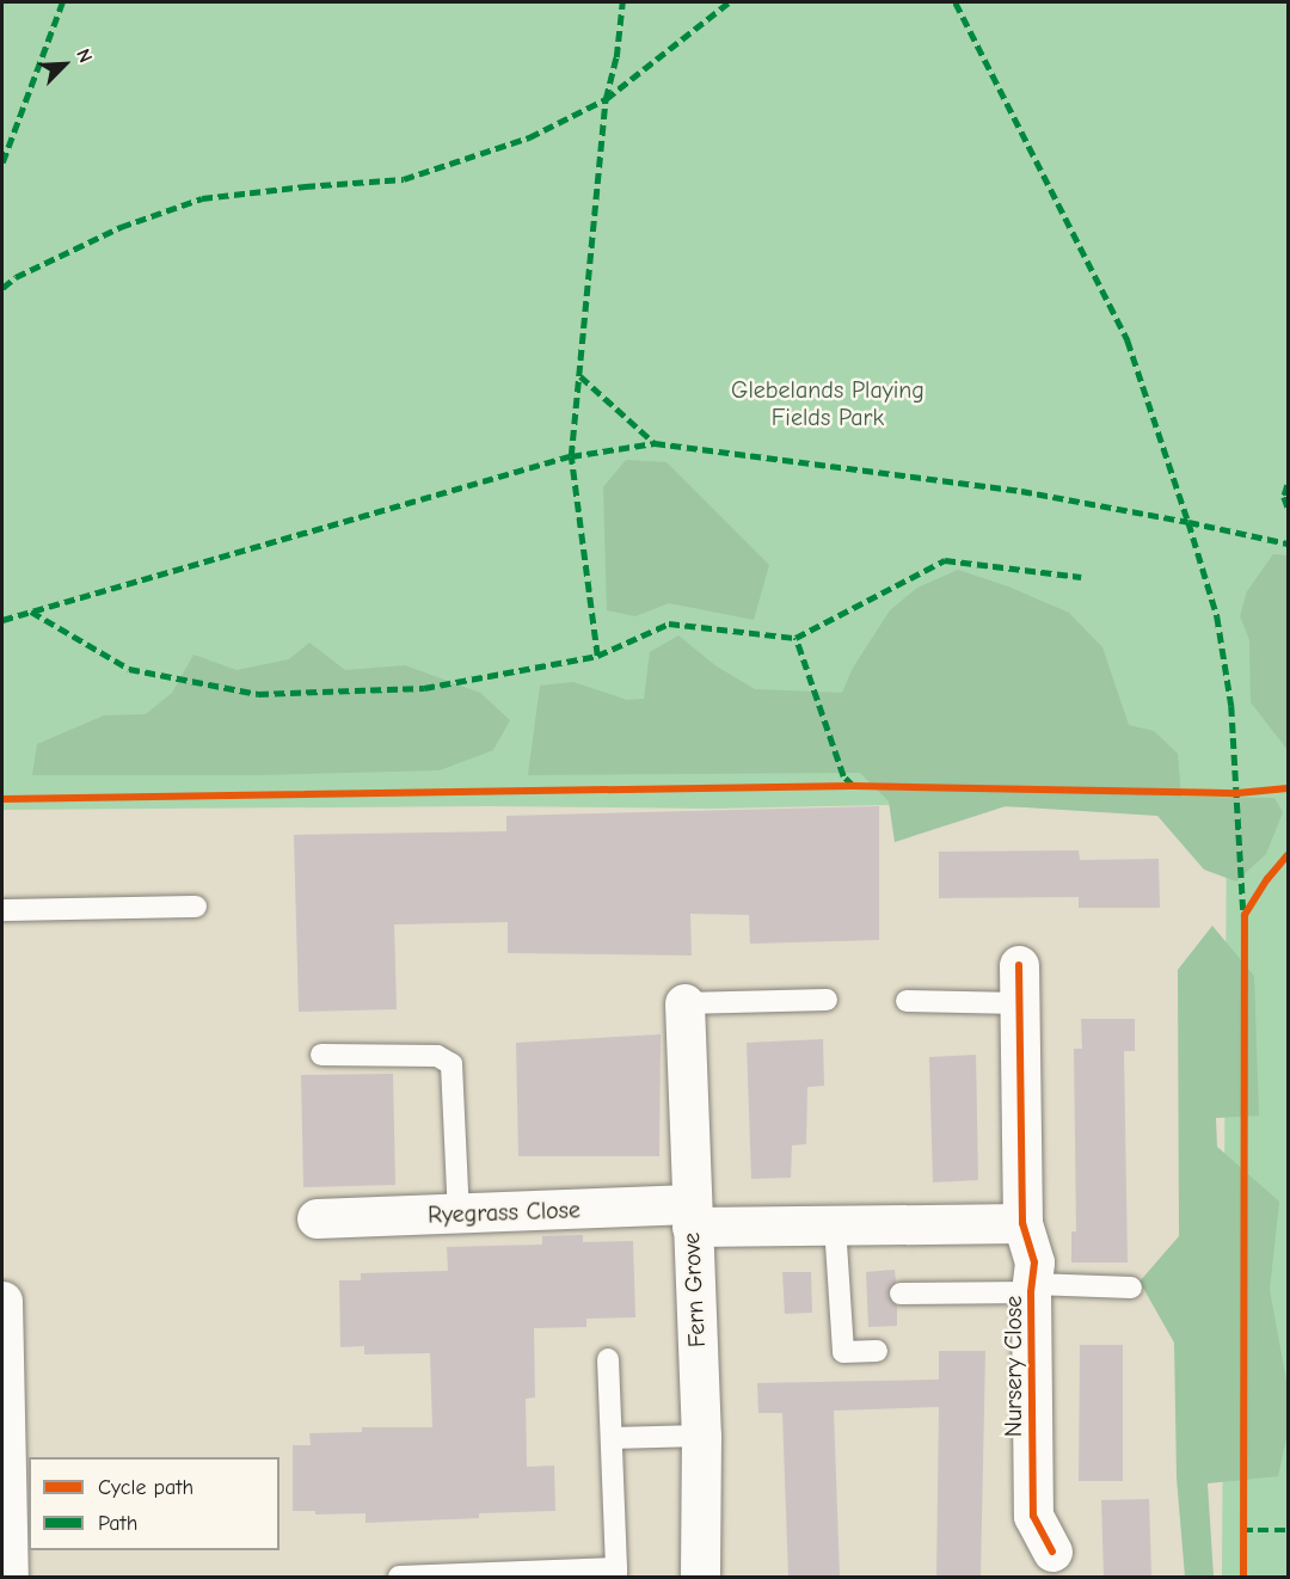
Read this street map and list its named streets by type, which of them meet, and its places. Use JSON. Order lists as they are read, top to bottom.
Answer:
{
  "streets": {
    "street": ["Ryegrass Close", "Fern Grove", "Nursery Close"]
  },
  "crossings": [
    ["Ryegrass Close", "Fern Grove"]
  ],
  "parks": ["Glebelands Playing Fields Park"],
  "legend": ["Cycle path", "Path"],
  "north": "top right"
}
